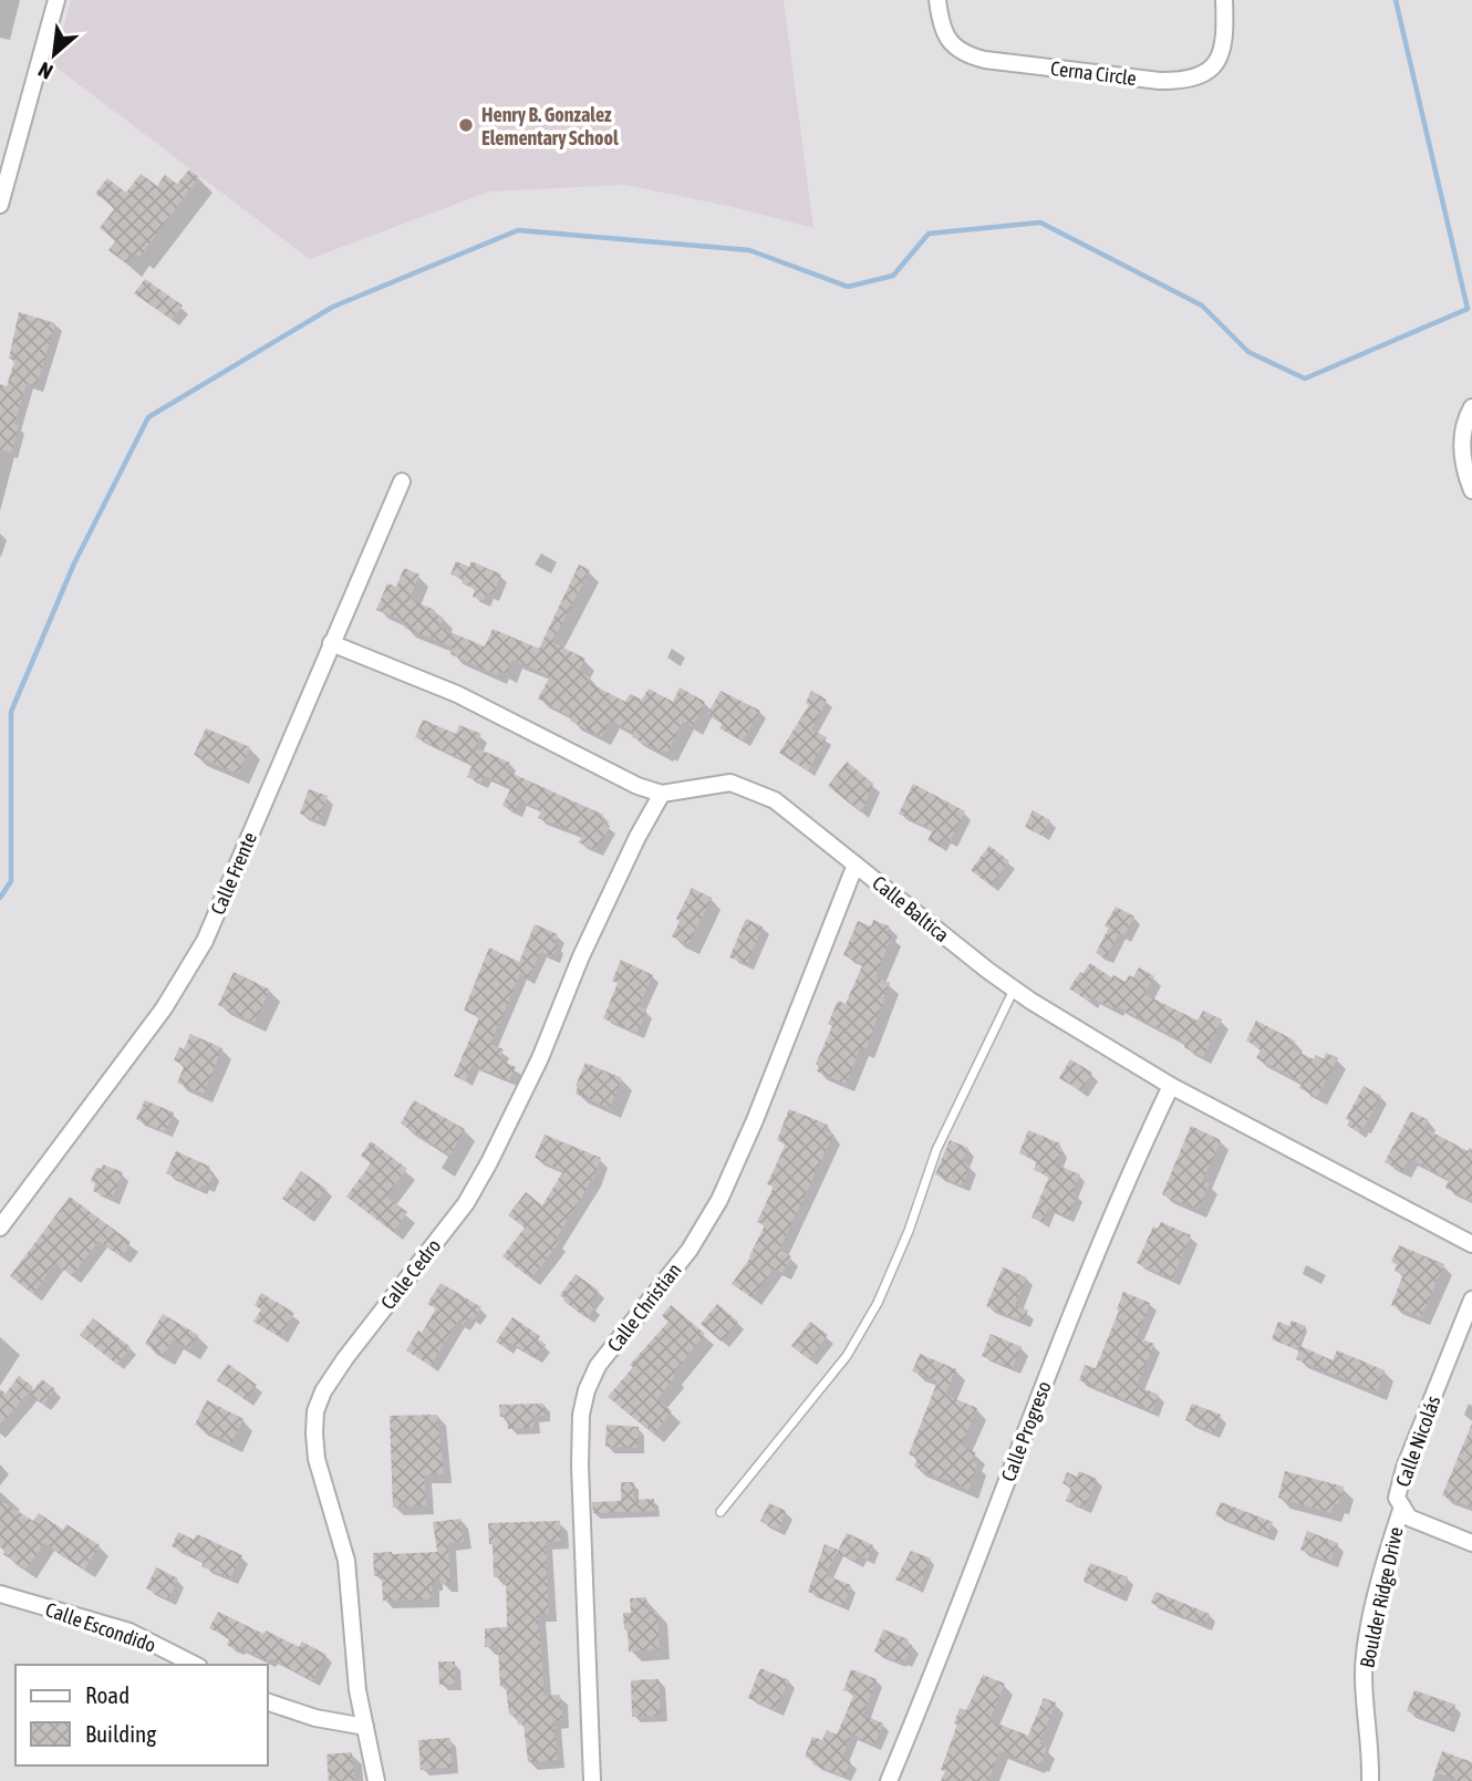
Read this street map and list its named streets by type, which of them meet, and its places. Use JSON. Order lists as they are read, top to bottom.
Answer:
{
  "streets": {
    "street": [
      "Cerna Circle",
      "Calle Frente",
      "Calle Baltica",
      "Calle Cedro",
      "Calle Christian",
      "Calle Progreso",
      "Calle Nicolás",
      "Boulder Ridge Drive",
      "Calle Escondido"
    ]
  },
  "crossings": [
    ["Calle Frente", "Calle Baltica"],
    ["Calle Baltica", "Calle Cedro"],
    ["Calle Baltica", "Calle Christian"],
    ["Calle Baltica", "Calle Progreso"],
    ["Calle Nicolás", "Boulder Ridge Drive"]
  ],
  "places": ["Henry B. Gonzalez Elementary School"],
  "legend": ["Road", "Building"],
  "north": "bottom left"
}
